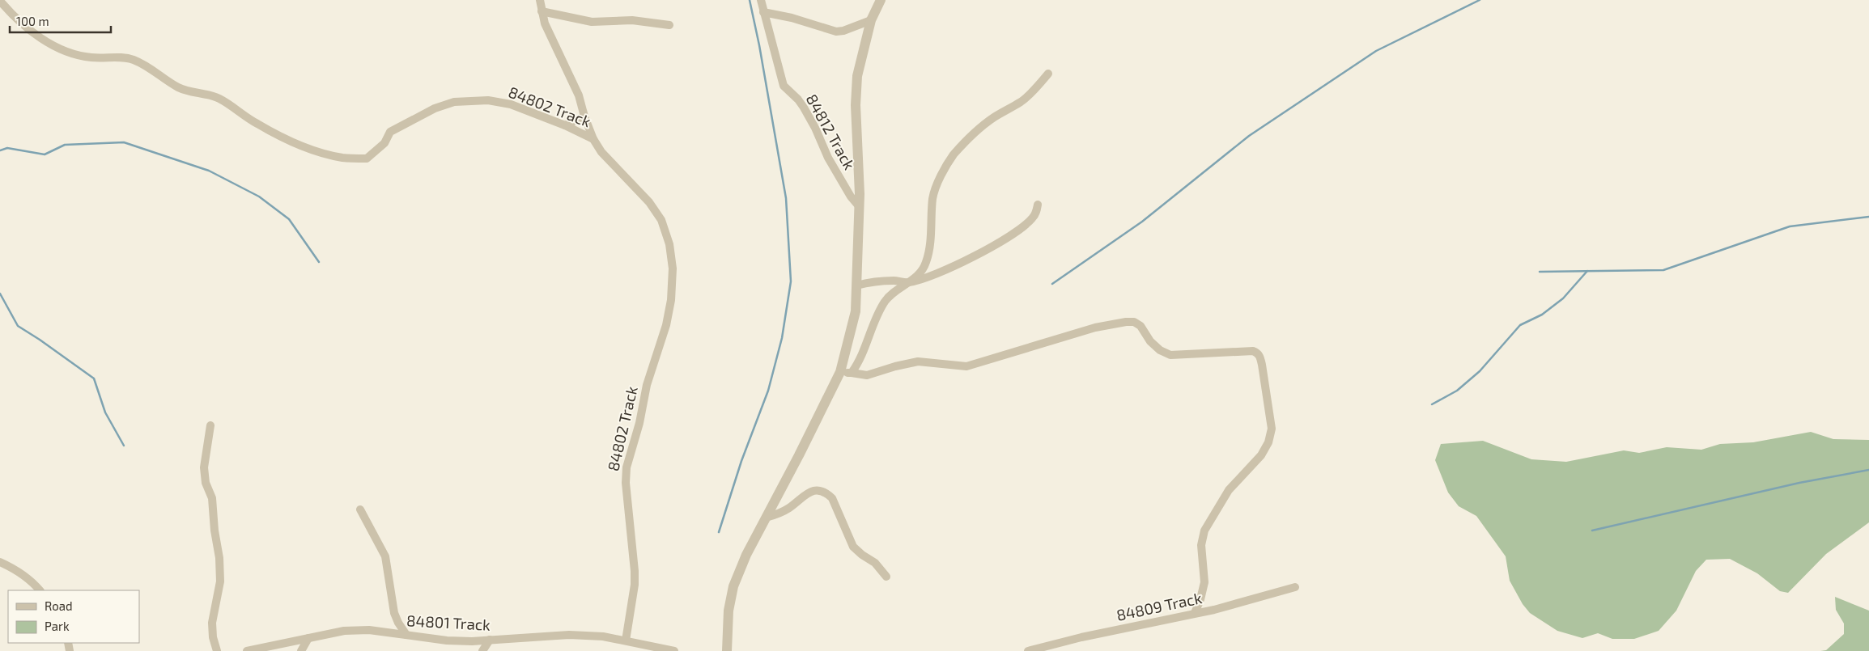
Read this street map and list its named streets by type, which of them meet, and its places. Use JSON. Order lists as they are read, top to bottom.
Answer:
{
  "streets": {
    "street": [
      "84802 Track",
      "84812 Track",
      "84809 Track",
      "84801 Track"
    ]
  },
  "crossings": [
    ["84802 Track", "84801 Track"]
  ],
  "legend": ["Road", "Park"],
  "scale_bar": "100 m"
}
